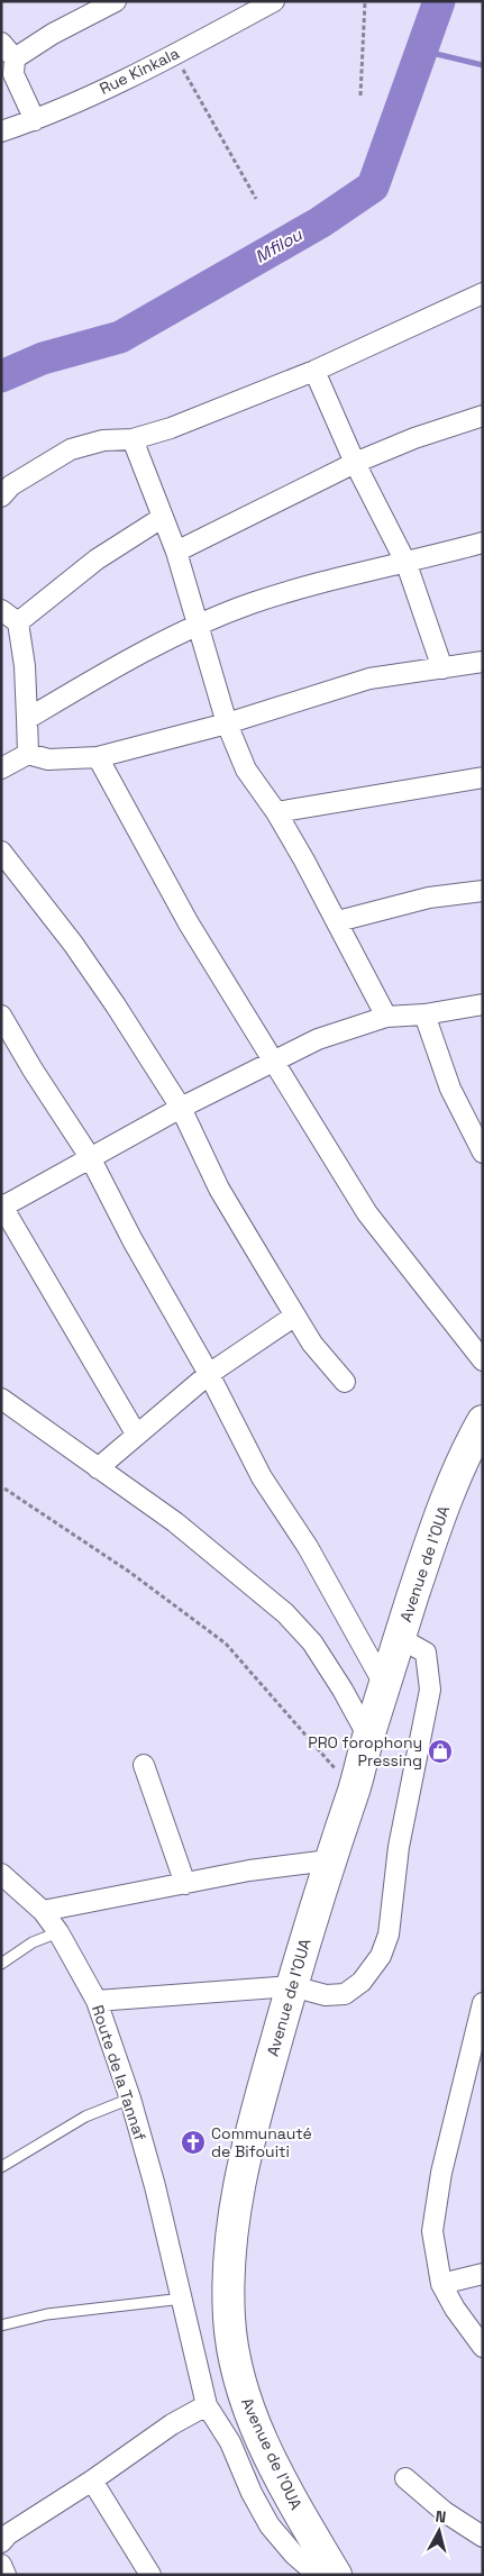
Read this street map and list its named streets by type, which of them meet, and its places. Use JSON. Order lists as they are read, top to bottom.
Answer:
{
  "streets": {
    "main road": ["Avenue de l'OUA"],
    "street": ["Rue Kinkala", "Route de la Tannaf"]
  },
  "water": ["Mfilou"],
  "places": {
    "shop": ["PRO forophony Pressing"],
    "church": ["Communauté de Bifouiti"]
  },
  "north": "top"
}
